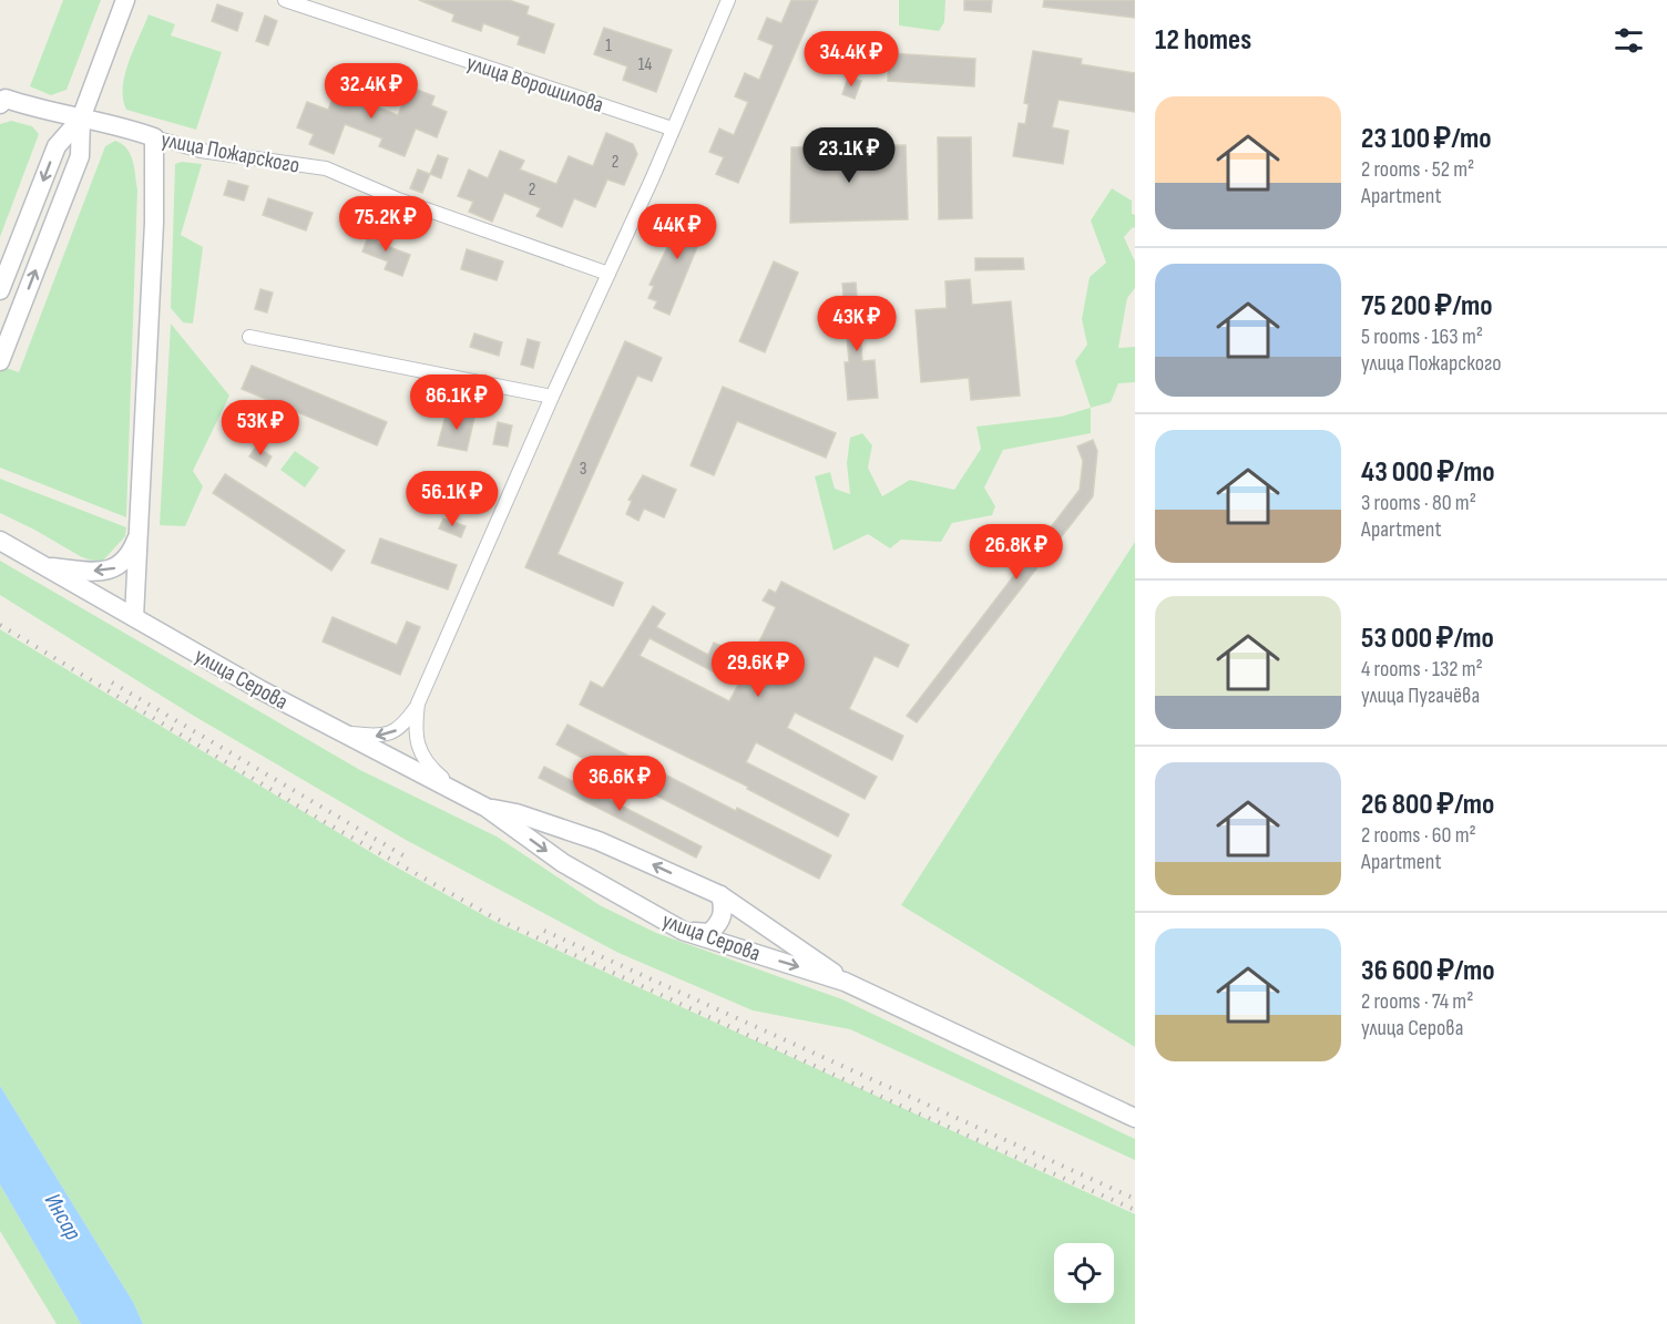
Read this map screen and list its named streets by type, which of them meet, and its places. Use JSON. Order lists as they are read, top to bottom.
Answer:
{
  "streets": {
    "street": ["улица Ворошилова", "улица Пожарского", "улица Серова"]
  },
  "water": ["Инсар"],
  "house_numbers": [
    "1",
    "14",
    "2",
    "2",
    "3"
  ],
  "page": {
    "heading": "12 homes",
    "price": [
      "34.4K ₽",
      "32.4K ₽",
      "23.1K ₽",
      "75.2K ₽",
      "44K ₽",
      "43K ₽",
      "86.1K ₽",
      "53K ₽",
      "56.1K ₽",
      "26.8K ₽",
      "29.6K ₽",
      "36.6K ₽"
    ],
    "list": [
      {
        "name": "23 100 ₽/mo",
        "note": "2 rooms · 52 m² · Apartment"
      },
      {
        "name": "75 200 ₽/mo",
        "note": "5 rooms · 163 m² · улица Пожарского"
      },
      {
        "name": "43 000 ₽/mo",
        "note": "3 rooms · 80 m² · Apartment"
      },
      {
        "name": "53 000 ₽/mo",
        "note": "4 rooms · 132 m² · улица Пугачёва"
      },
      {
        "name": "26 800 ₽/mo",
        "note": "2 rooms · 60 m² · Apartment"
      },
      {
        "name": "36 600 ₽/mo",
        "note": "2 rooms · 74 m² · улица Серова"
      }
    ]
  }
}
